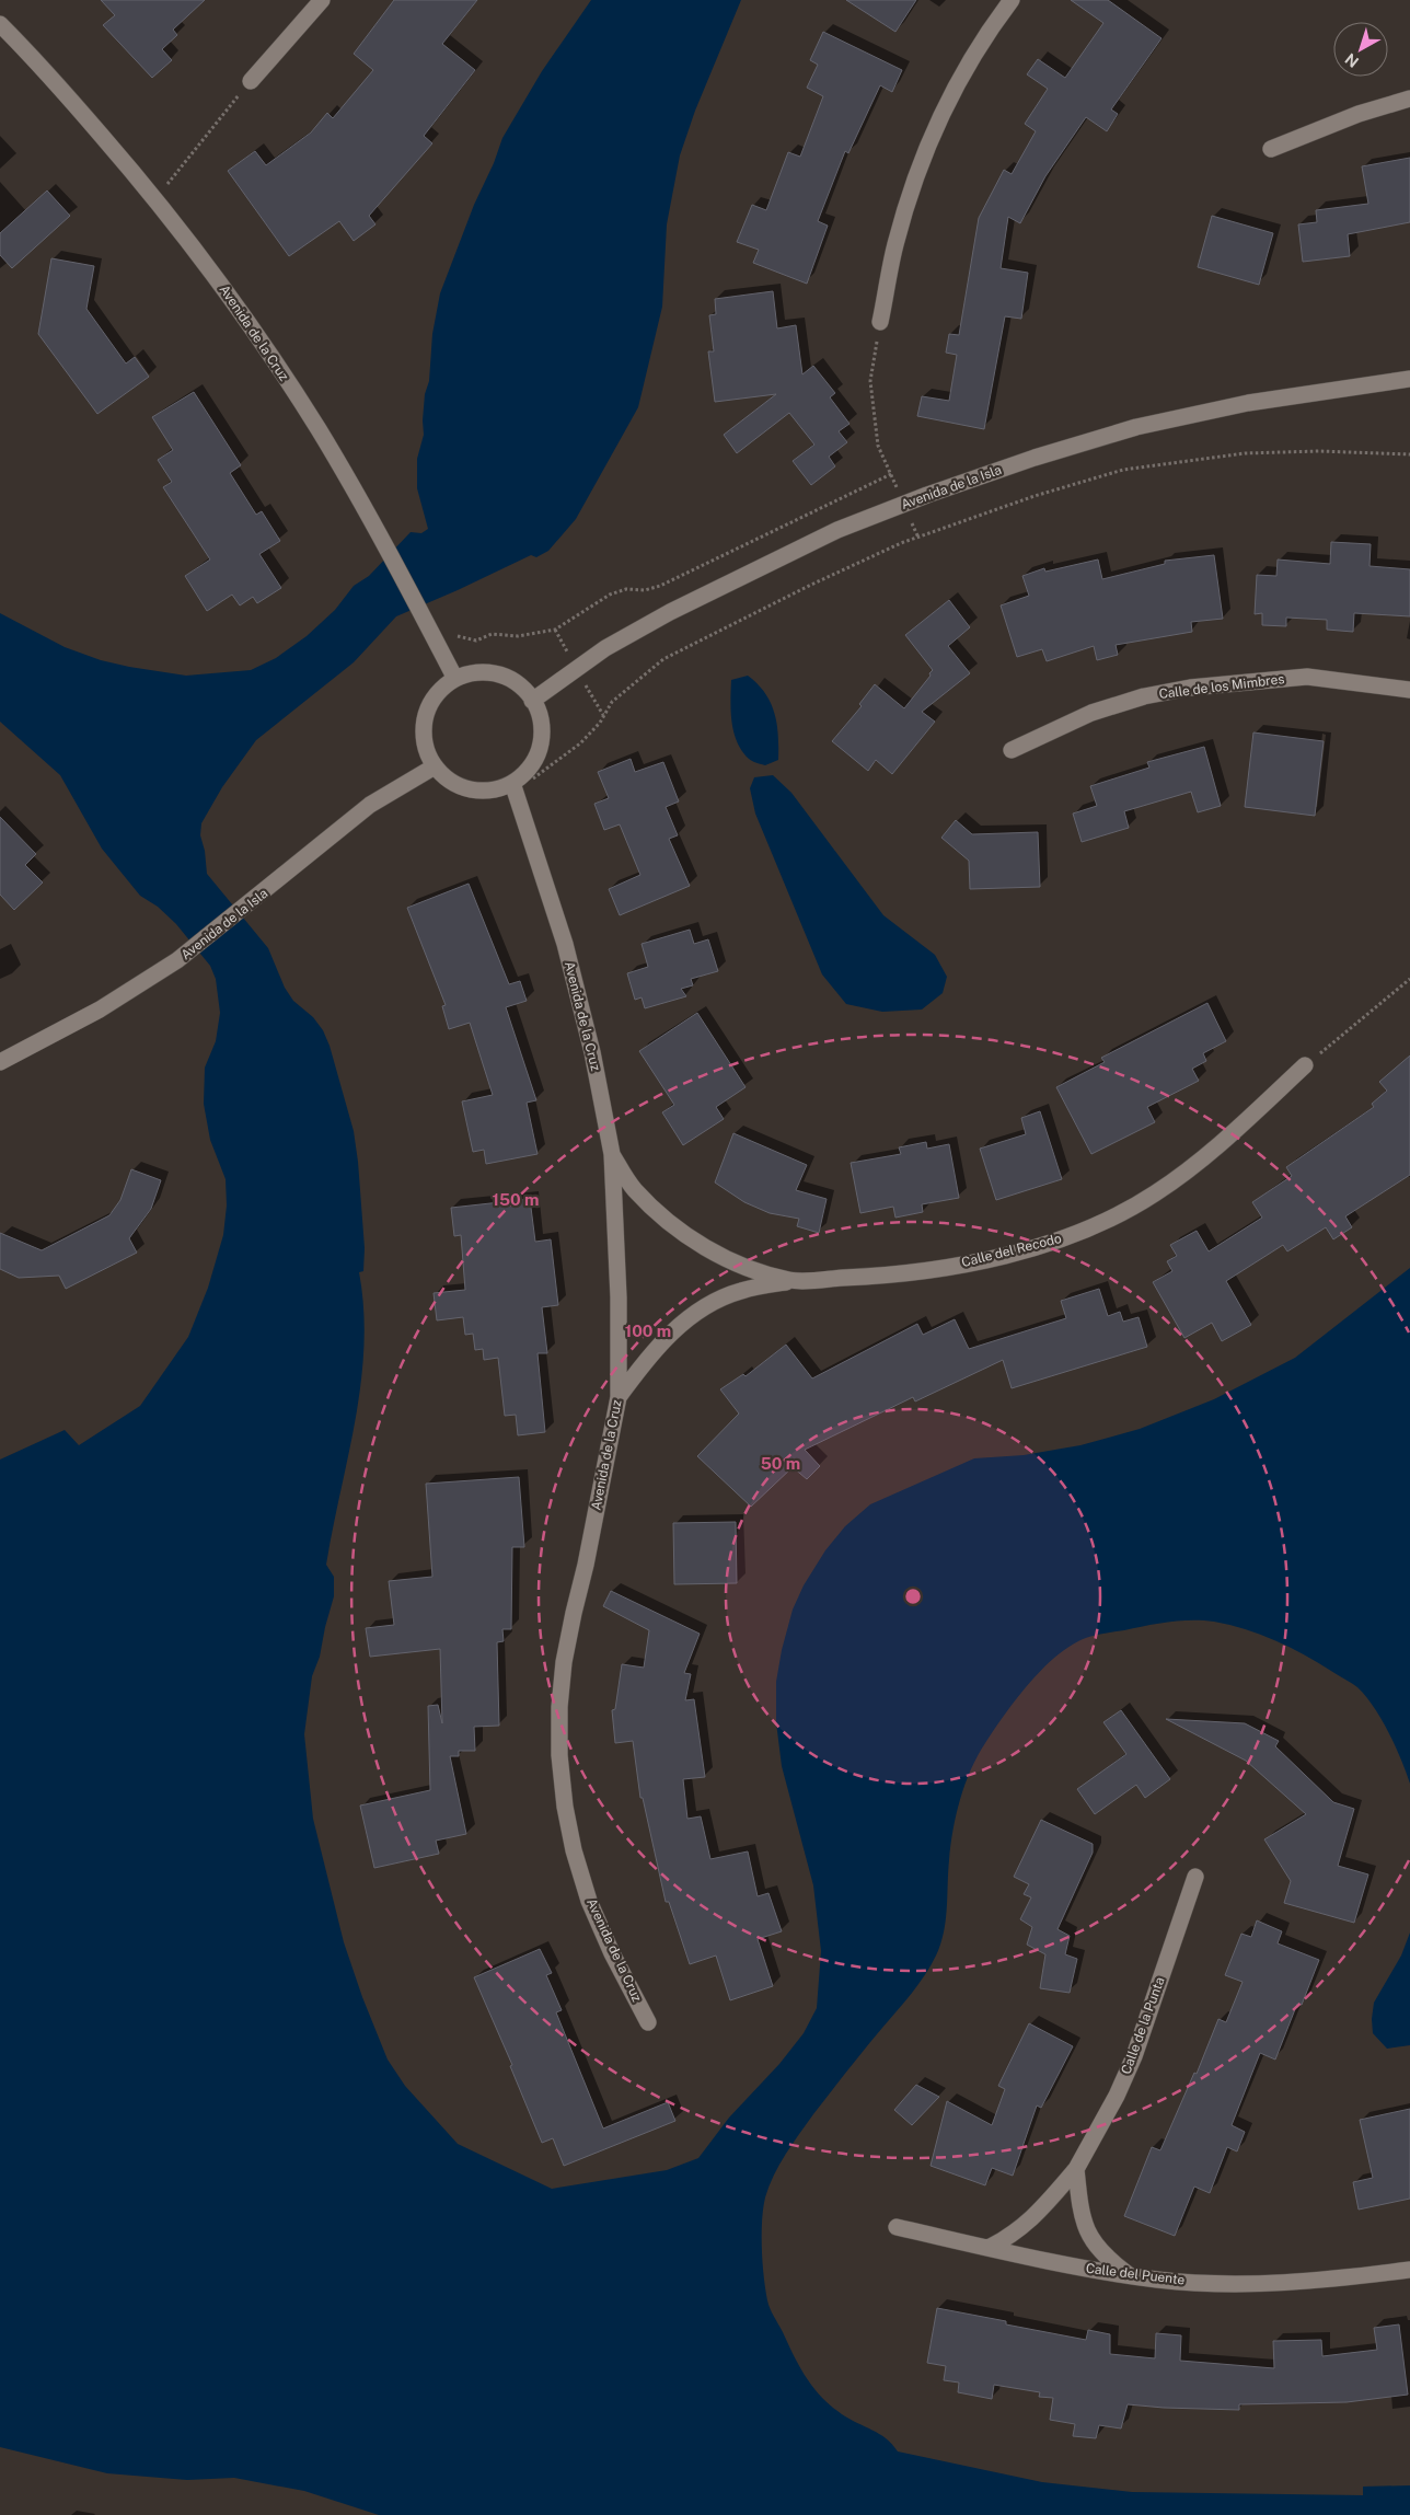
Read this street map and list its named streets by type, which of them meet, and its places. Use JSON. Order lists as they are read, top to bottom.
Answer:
{
  "streets": {
    "street": [
      "Avenida de la Cruz",
      "Avenida de la Isla",
      "Calle de los Mimbres",
      "Calle del Recodo",
      "Calle de la Punta",
      "Calle del Puente"
    ]
  },
  "crossings": [
    ["Avenida de la Cruz", "Avenida de la Isla"],
    ["Avenida de la Cruz", "Calle del Recodo"],
    ["Calle de la Punta", "Calle del Puente"]
  ],
  "north": "bottom left",
  "rings": ["150 m", "100 m", "50 m"]
}
